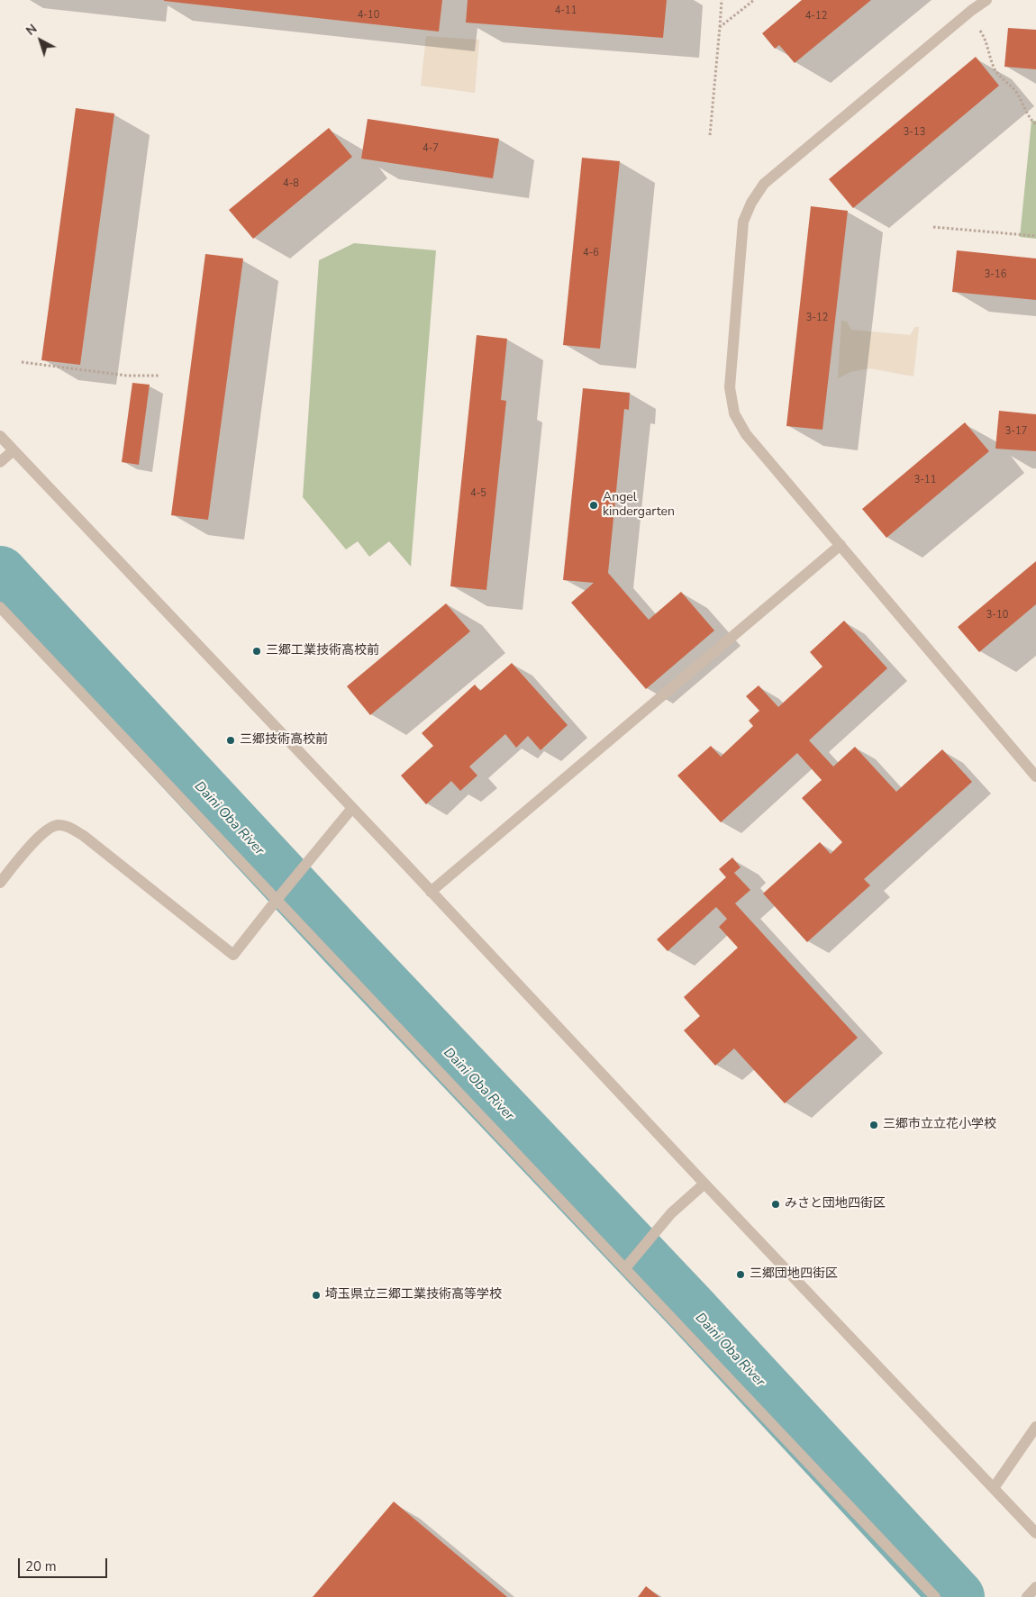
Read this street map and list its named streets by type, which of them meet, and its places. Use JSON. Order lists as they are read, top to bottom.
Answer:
{
  "water": ["Daini Oba River"],
  "places": [
    "Angel kindergarten",
    "三郷工業技術高校前",
    "三郷技術高校前",
    "三郷市立立花小学校",
    "みさと団地四街区",
    "三郷団地四街区",
    "埼玉県立三郷工業技術高等学校"
  ],
  "house_numbers": [
    "4-11",
    "4-10",
    "4-12",
    "3-13",
    "4-7",
    "4-8",
    "4-6",
    "3-16",
    "3-12",
    "3-17",
    "3-11",
    "4-5",
    "3-10"
  ],
  "scale_bar": "20 m",
  "north": "top left"
}
